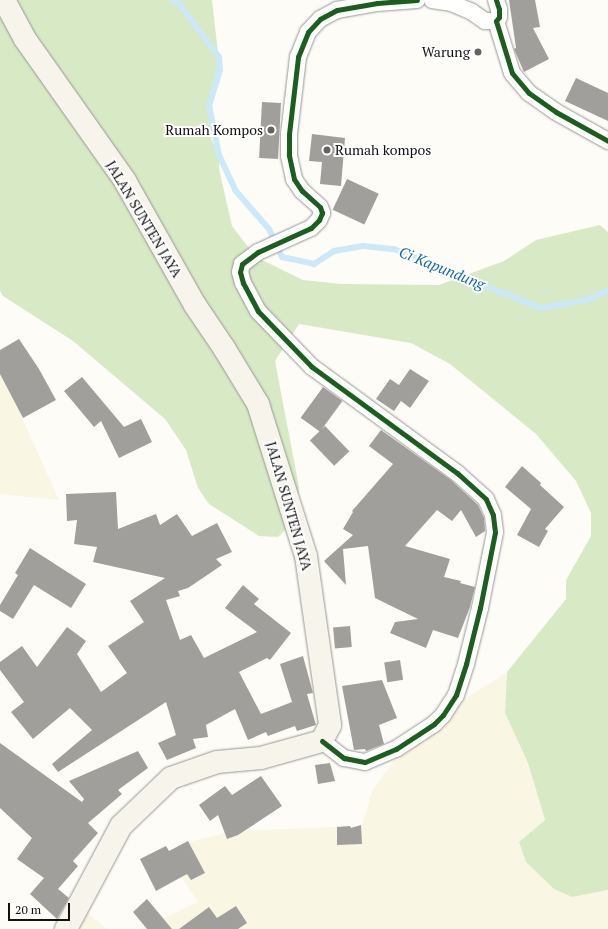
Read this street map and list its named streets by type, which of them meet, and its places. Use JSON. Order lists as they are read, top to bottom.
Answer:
{
  "streets": {
    "main road": ["JALAN SUNTEN JAYA"]
  },
  "water": ["Ci Kapundung"],
  "places": ["Warung", "Rumah Kompos", "Rumah kompos"],
  "scale_bar": "20 m"
}
